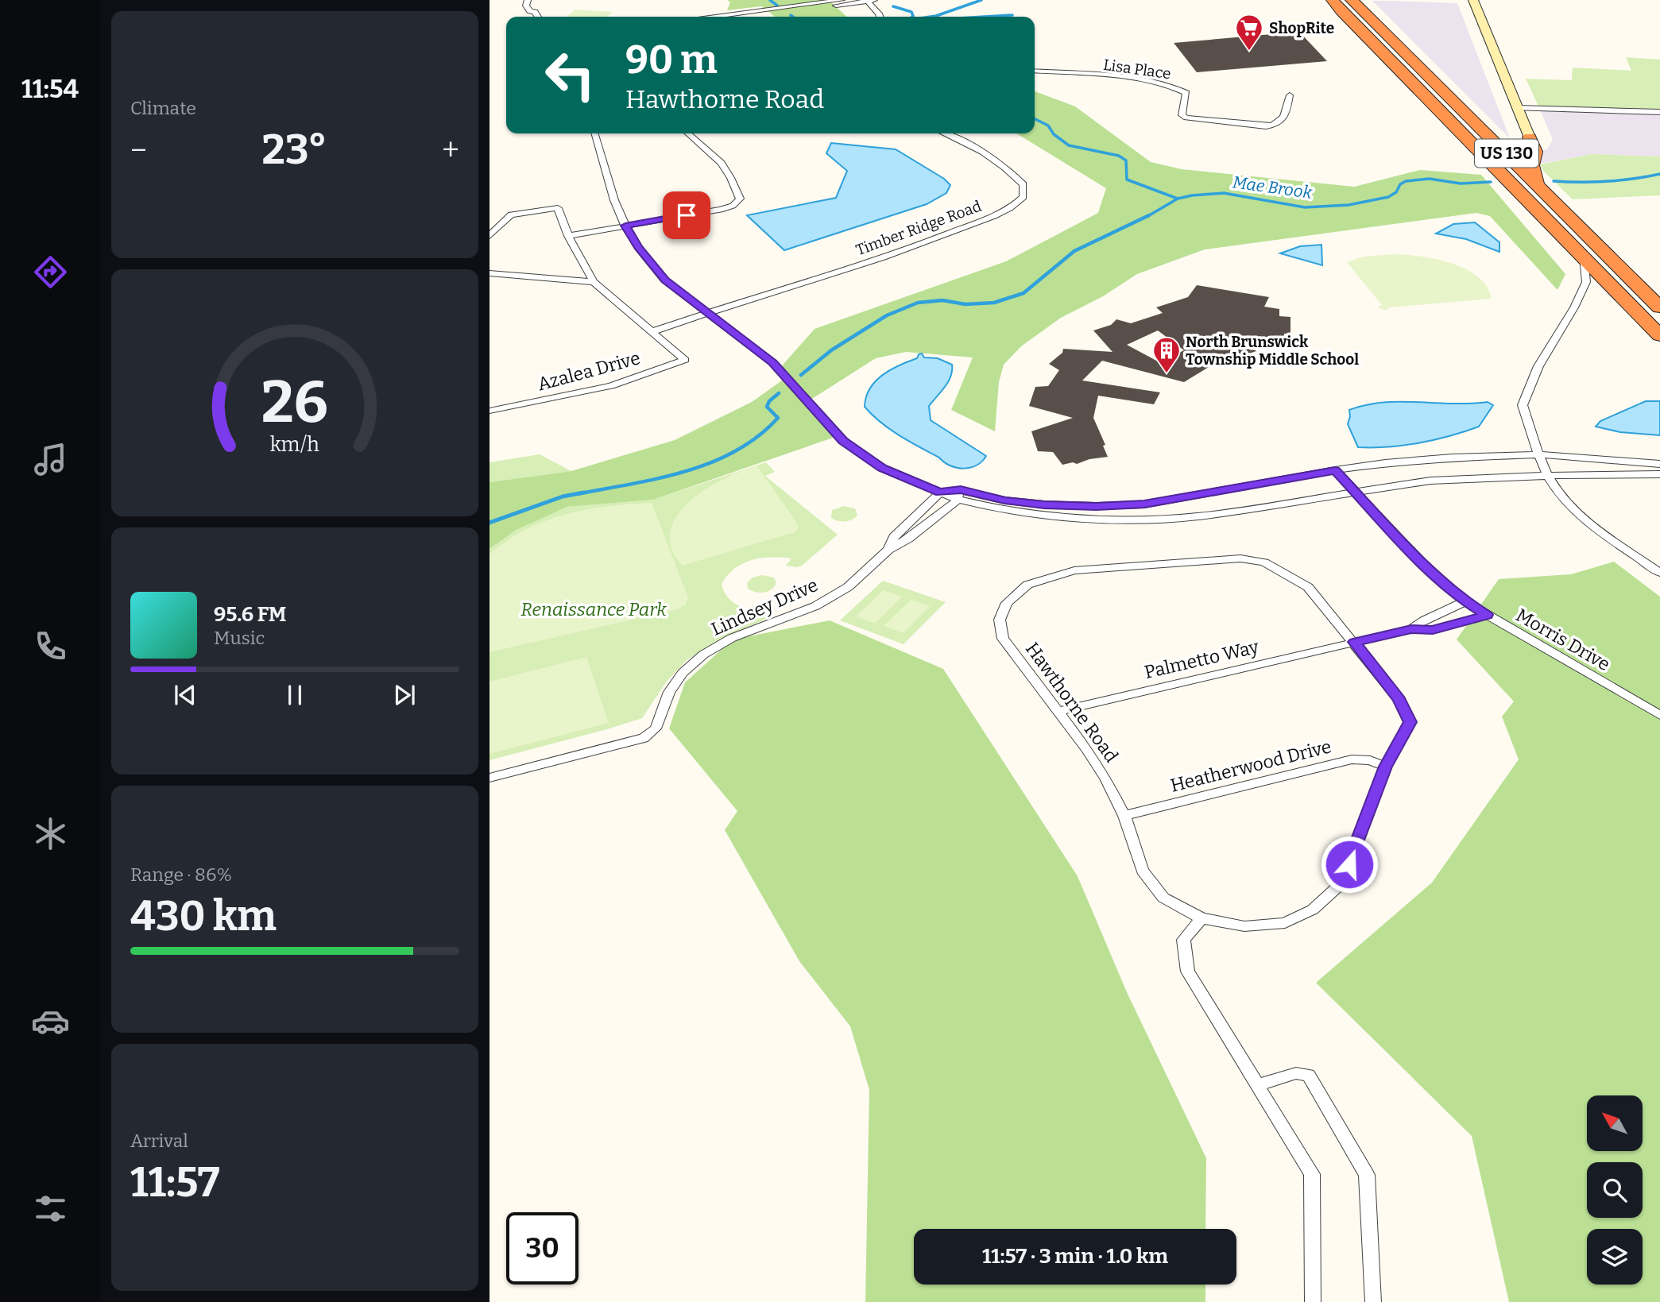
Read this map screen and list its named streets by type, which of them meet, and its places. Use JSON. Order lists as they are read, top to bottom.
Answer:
{
  "streets": {
    "highway": ["US 130"],
    "street": [
      "Lisa Place",
      "Timber Ridge Road",
      "Azalea Drive",
      "Lindsey Drive",
      "Morris Drive",
      "Palmetto Way",
      "Hawthorne Road",
      "Heatherwood Drive"
    ]
  },
  "crossings": [
    ["Timber Ridge Road", "Azalea Drive"],
    ["Palmetto Way", "Hawthorne Road"],
    ["Hawthorne Road", "Heatherwood Drive"]
  ],
  "water": ["Mae Brook"],
  "parks": ["Renaissance Park"],
  "places": {
    "supermarket": ["ShopRite"],
    "building": ["North Brunswick Township Middle School"]
  },
  "north": "top left",
  "page": {
    "tabs": "11:54",
    "tile": [
      "Climate",
      ["Range · 86%", "430 km"],
      ["Arrival", "11:57"]
    ],
    "turn": ["90 m", "Hawthorne Road"],
    "heat": ["−", "23°", "+"],
    "song": ["95.6 FM", "Music"],
    "limit": "30",
    "trip": "11:57 · 3 min · 1.0 km",
    "gauge": ["26", "km/h"]
  }
}
